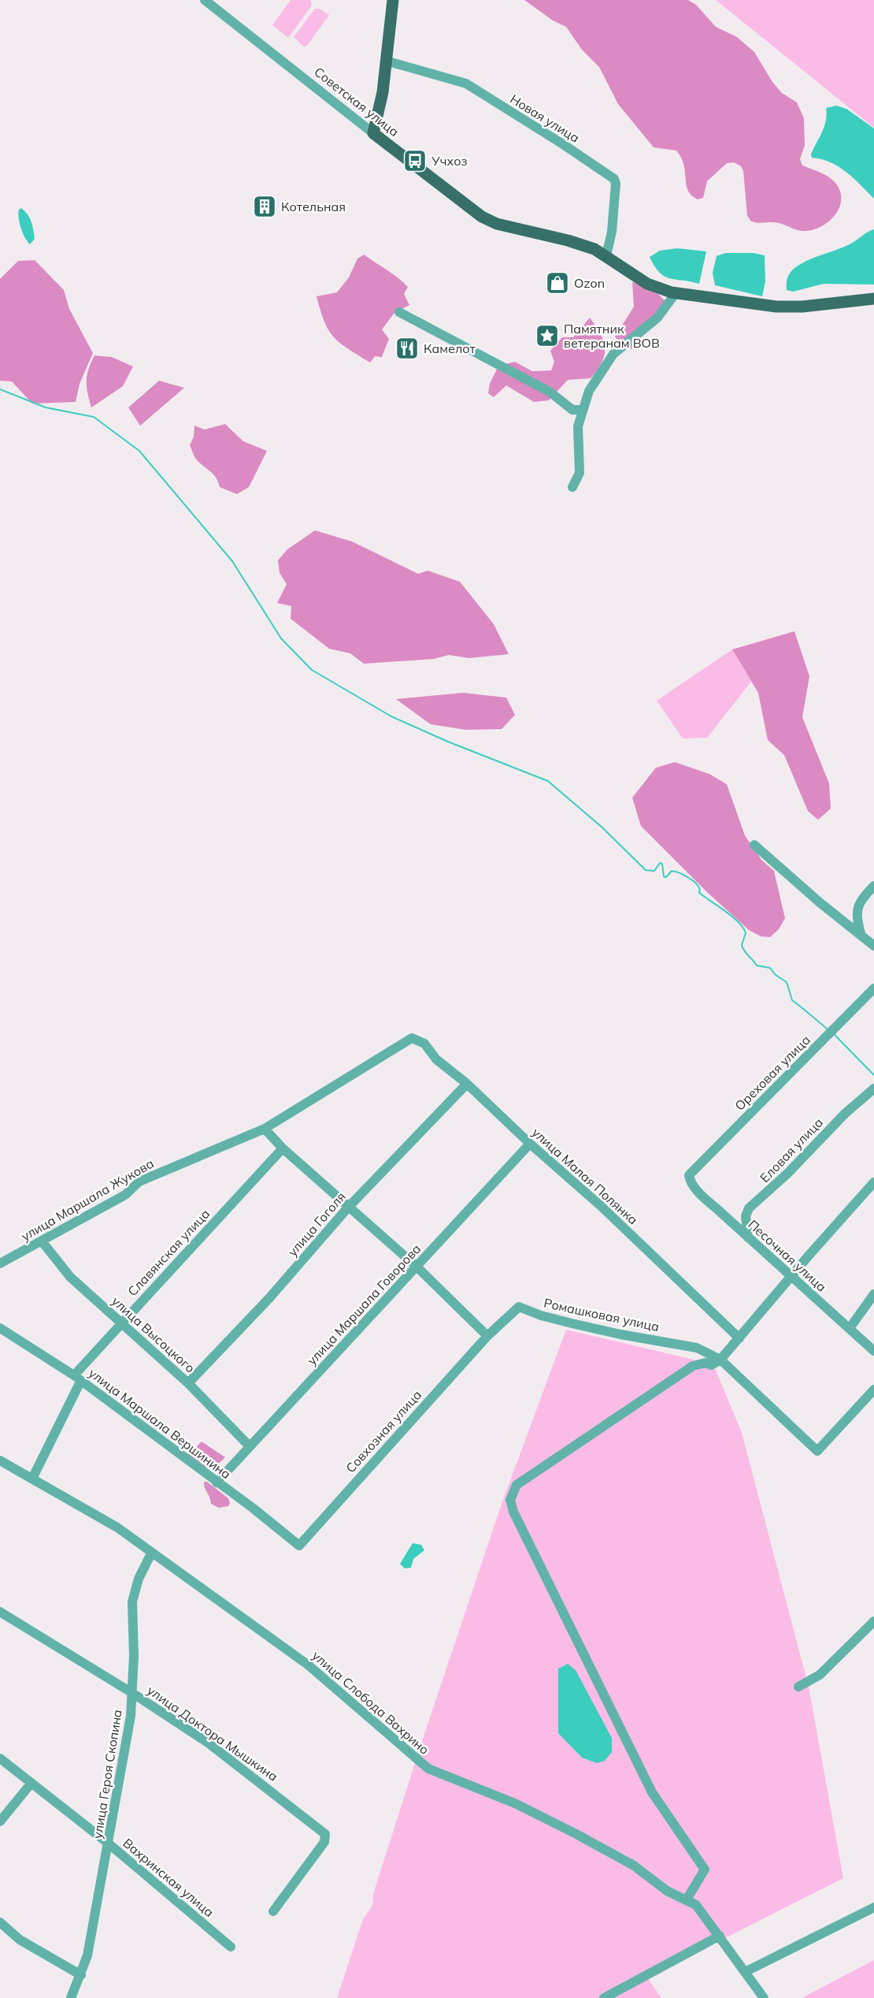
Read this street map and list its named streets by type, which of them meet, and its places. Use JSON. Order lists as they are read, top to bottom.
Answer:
{
  "streets": {
    "main road": ["Советская улица"],
    "street": [
      "Новая улица",
      "Ореховая улица",
      "Еловая улица",
      "улица Малая Полянка",
      "улица Маршала Жукова",
      "улица Гоголя",
      "Славянская улица",
      "Песочная улица",
      "улица Маршала Говорова",
      "Ромашковая улица",
      "улица Высоцкого",
      "улица Маршала Вершинина",
      "Совхозная улица",
      "улица Слобода Вахрино",
      "улица Доктора Мышкина",
      "улица Героя Скопина",
      "Вахринская улица"
    ]
  },
  "crossings": [
    ["Советская улица", "Новая улица"],
    ["Ореховая улица", "Песочная улица"],
    ["Еловая улица", "Песочная улица"],
    ["улица Малая Полянка", "улица Маршала Жукова"],
    ["улица Малая Полянка", "улица Гоголя"],
    ["улица Малая Полянка", "улица Маршала Говорова"],
    ["улица Маршала Жукова", "улица Высоцкого"],
    ["улица Гоголя", "улица Высоцкого"],
    ["Славянская улица", "улица Высоцкого"],
    ["Славянская улица", "улица Маршала Вершинина"],
    ["Славянская улица", "улица Слобода Вахрино"],
    ["улица Маршала Говорова", "улица Высоцкого"],
    ["улица Маршала Говорова", "улица Маршала Вершинина"],
    ["Ромашковая улица", "Совхозная улица"],
    ["улица Маршала Вершинина", "Совхозная улица"],
    ["улица Слобода Вахрино", "улица Героя Скопина"],
    ["улица Доктора Мышкина", "улица Героя Скопина"],
    ["улица Героя Скопина", "Вахринская улица"]
  ],
  "places": {
    "bus stop": ["Учхоз"],
    "building": ["Котельная"],
    "shop": ["Ozon"],
    "place": ["Памятник ветеранам ВОВ"],
    "restaurant": ["Камелот"]
  }
}
